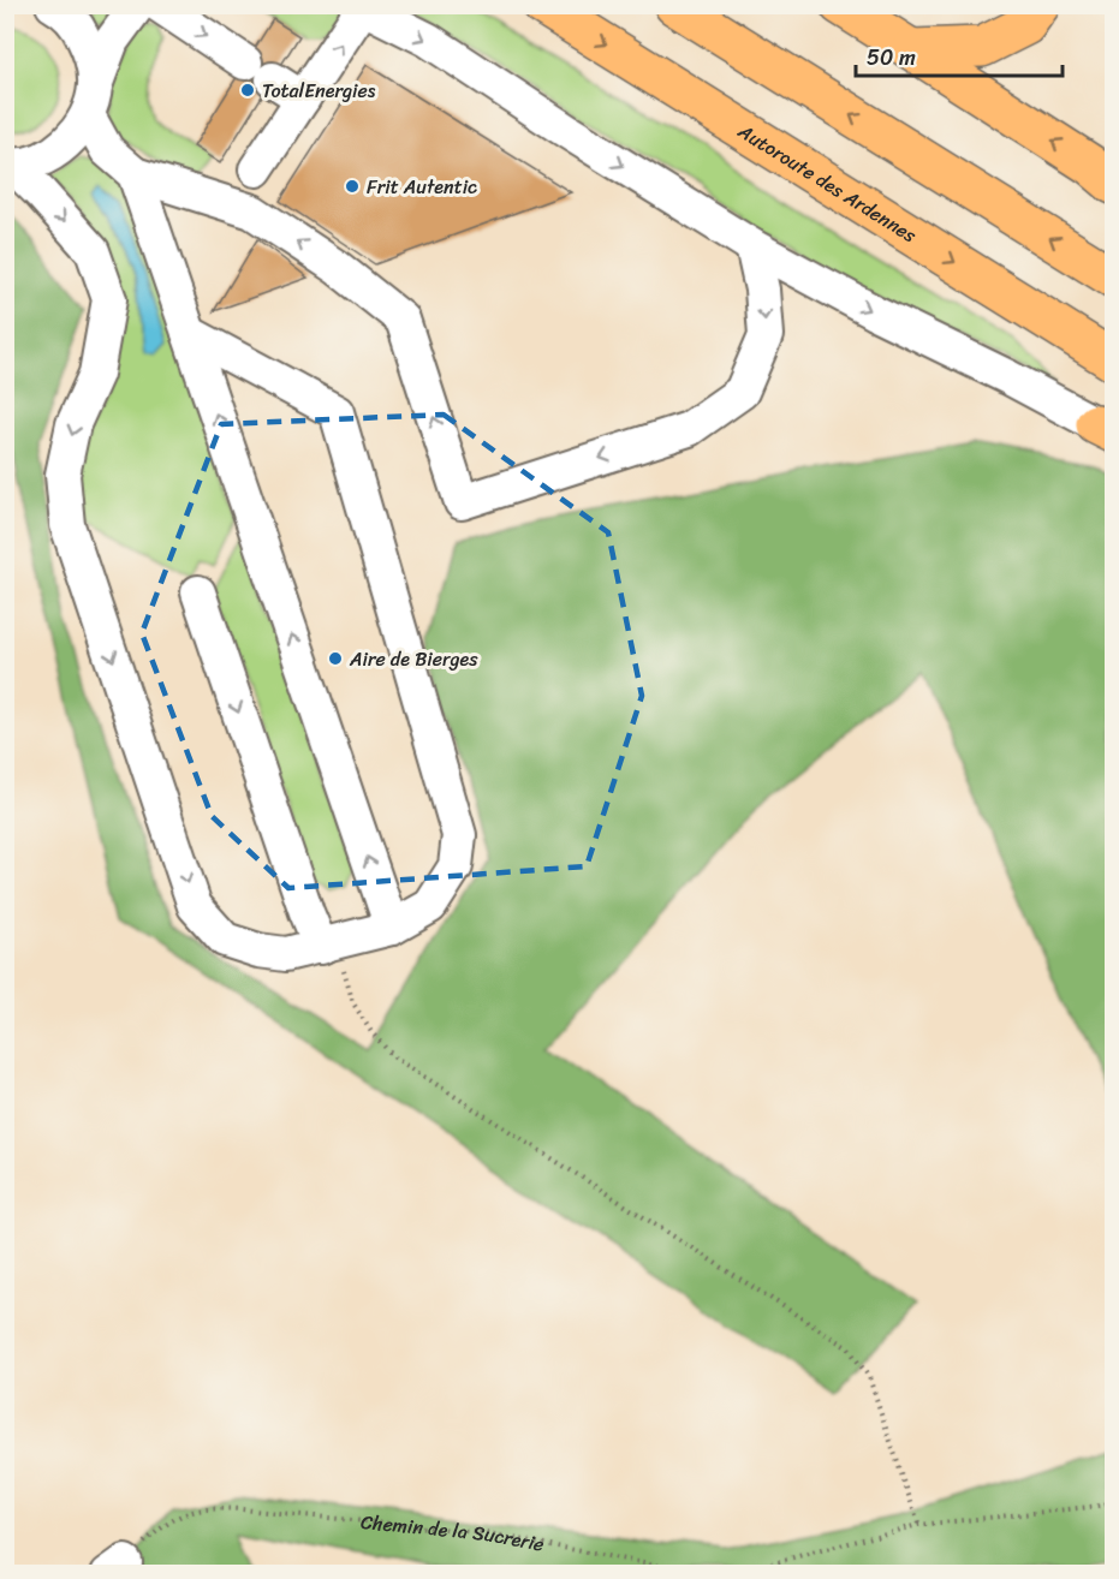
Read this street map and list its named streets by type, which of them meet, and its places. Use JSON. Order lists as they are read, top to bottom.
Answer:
{
  "streets": {
    "highway": ["Autoroute des Ardennes"],
    "path": ["Chemin de la Sucrerie"]
  },
  "places": ["TotalEnergies", "Frit Autentic", "Aire de Bierges"],
  "scale_bar": "50 m"
}
